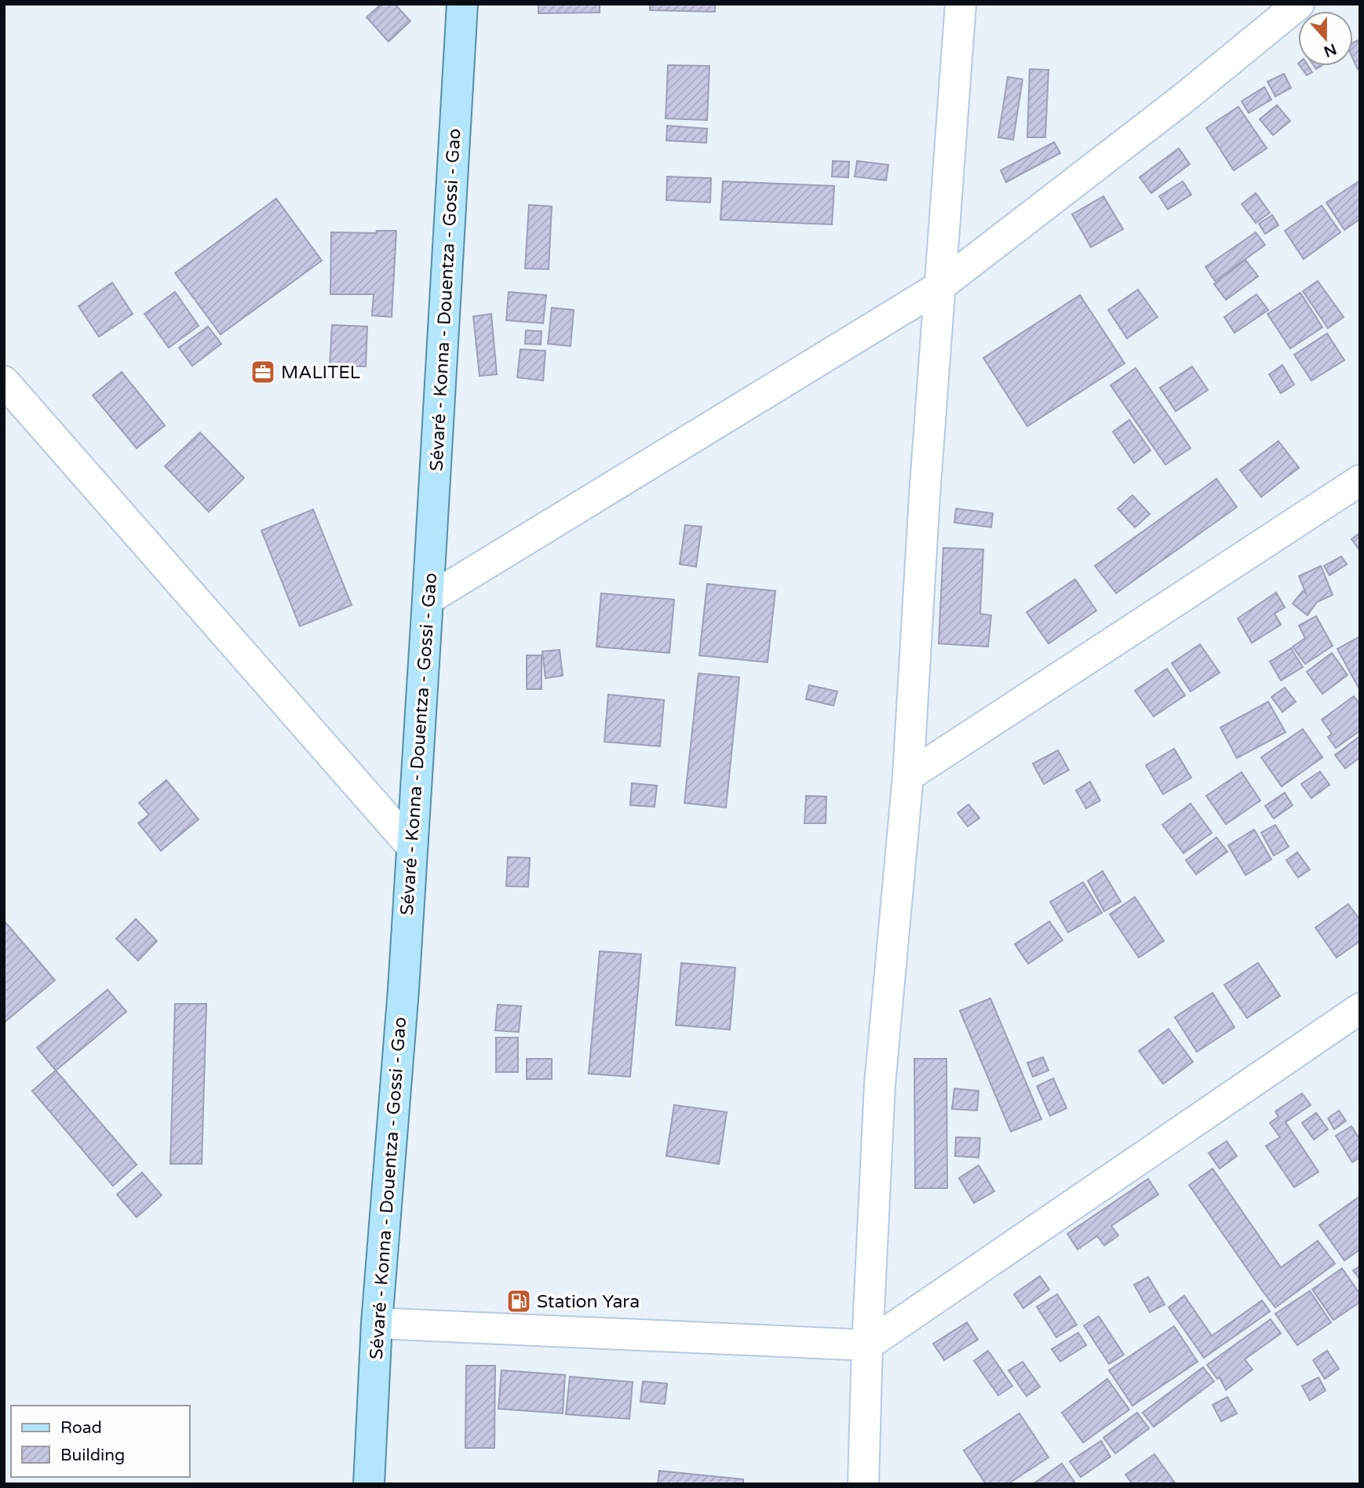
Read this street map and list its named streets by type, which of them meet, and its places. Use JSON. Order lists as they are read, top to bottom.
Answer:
{
  "streets": {
    "main road": ["Sévaré - Konna - Douentza - Gossi - Gao"]
  },
  "places": {
    "office": ["MALITEL"],
    "fuel station": ["Station Yara"]
  },
  "legend": ["Road", "Building"],
  "north": "bottom"
}
